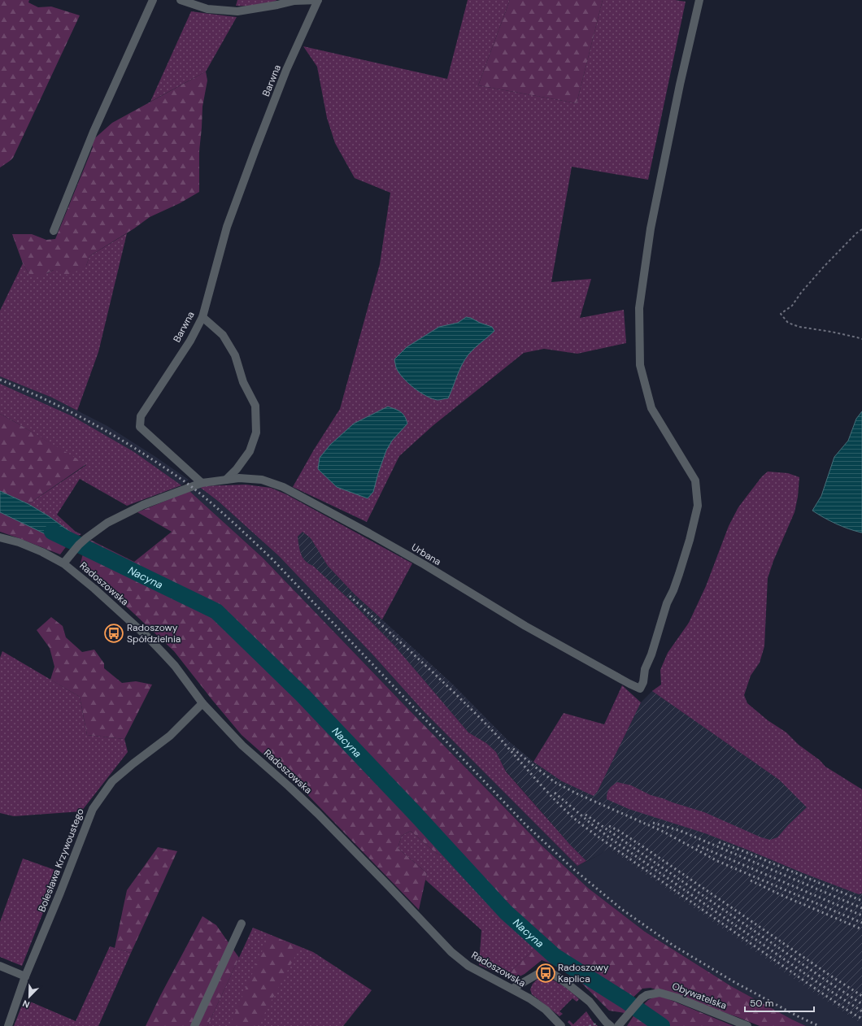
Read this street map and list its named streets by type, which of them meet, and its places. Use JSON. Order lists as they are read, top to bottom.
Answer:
{
  "streets": {
    "street": [
      "Barwna",
      "Urbana",
      "Radoszowska",
      "Bolesława Krzywoustego",
      "Obywatelska"
    ]
  },
  "crossings": [
    ["Barwna", "Urbana"],
    ["Radoszowska", "Bolesława Krzywoustego"]
  ],
  "water": ["Nacyna"],
  "places": {
    "bus stop": ["Radoszowy Spółdzielnia", "Radoszowy Kaplica"]
  },
  "scale_bar": "50 m",
  "north": "bottom left"
}
